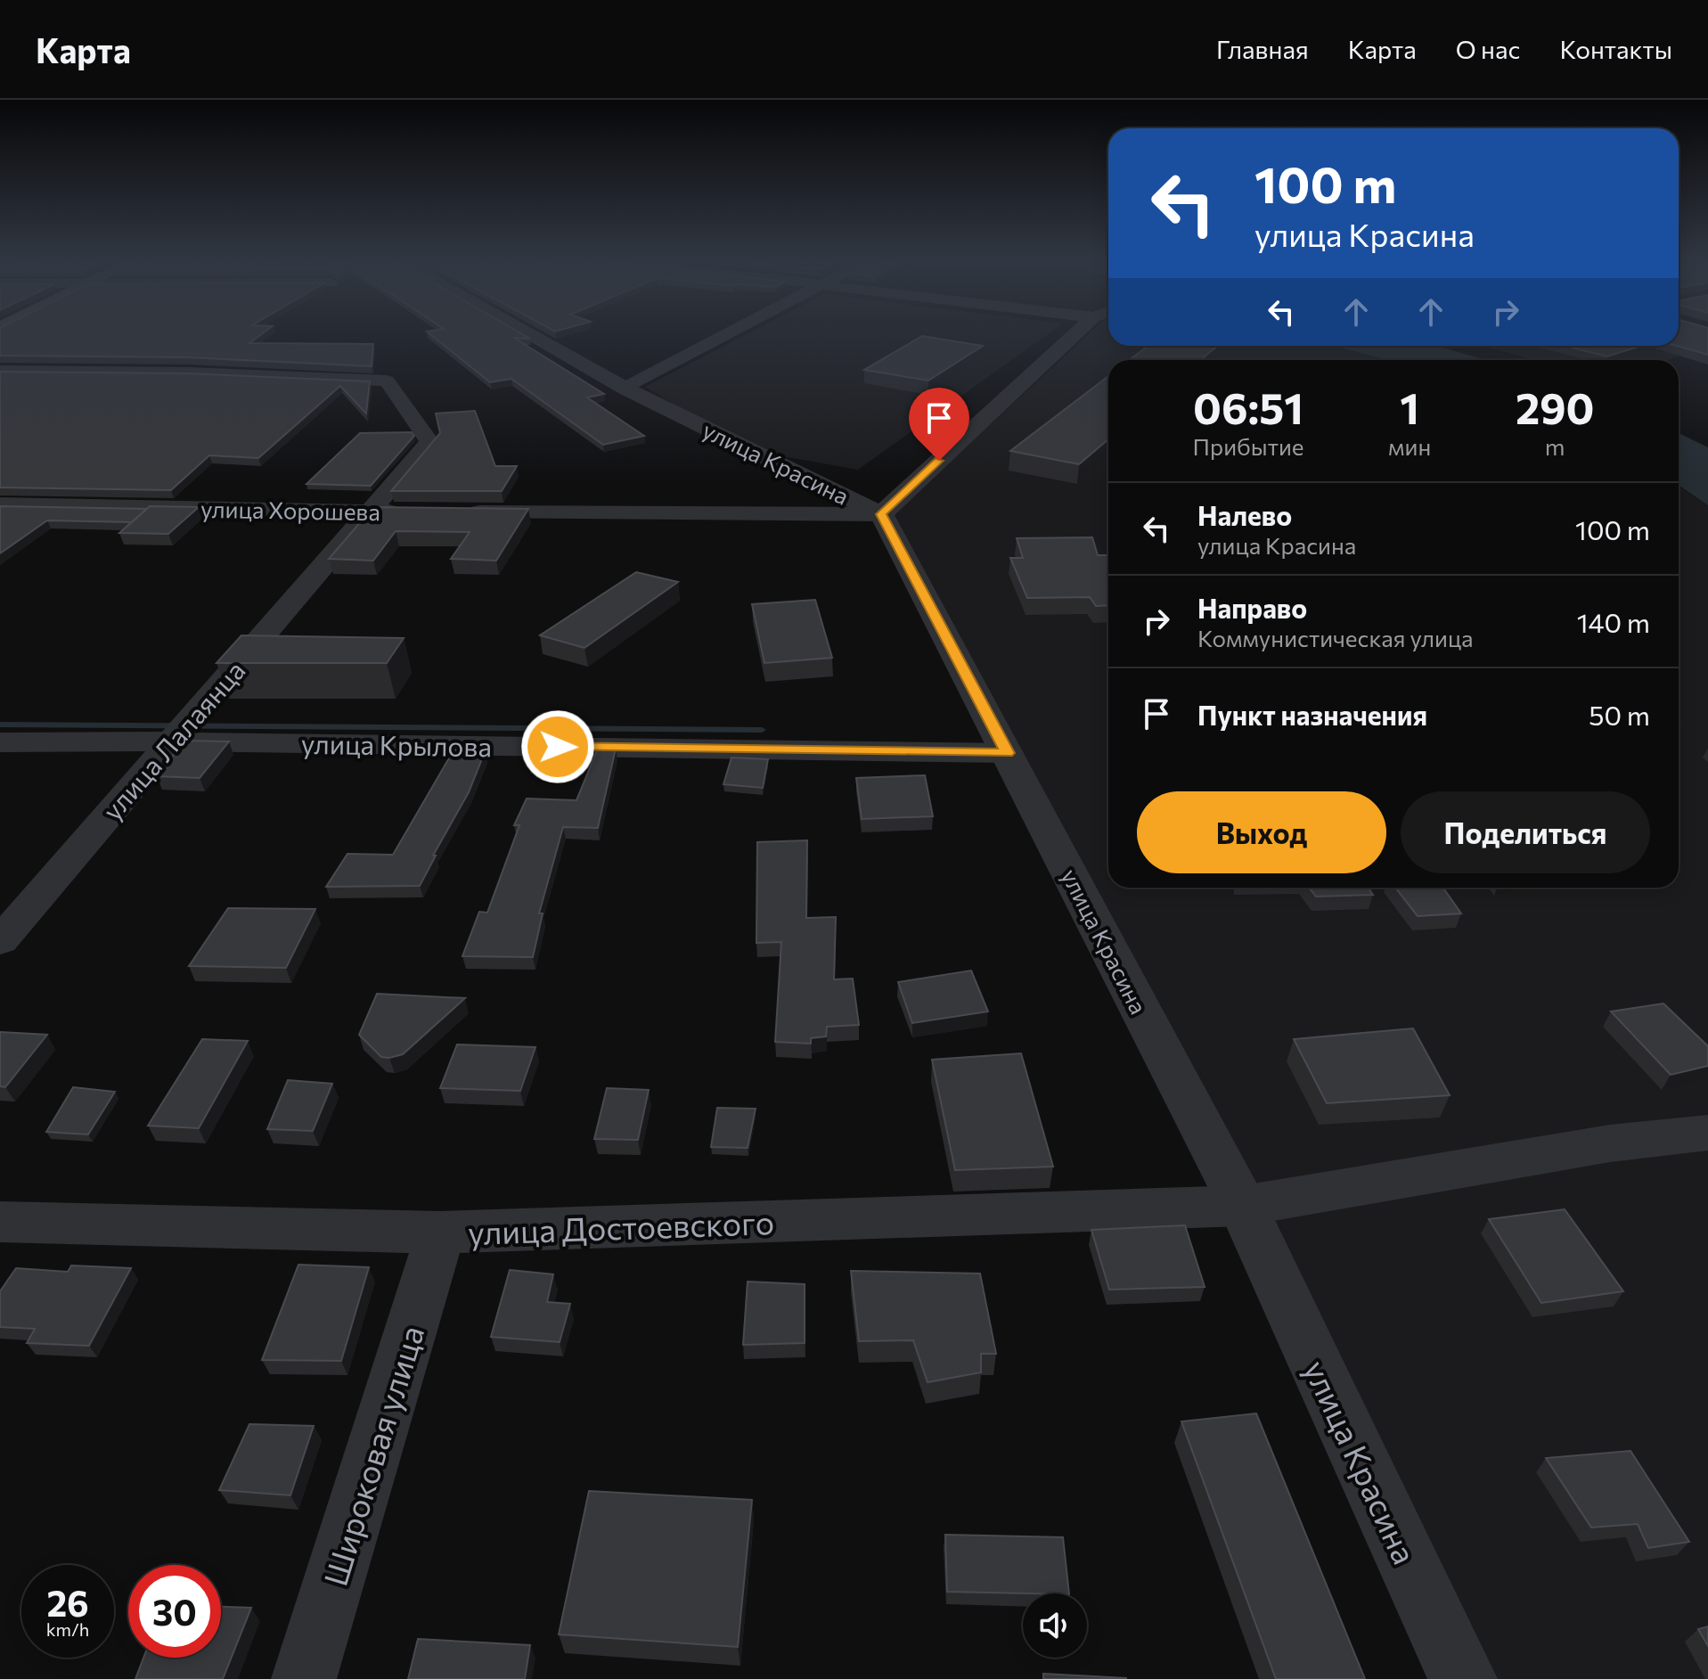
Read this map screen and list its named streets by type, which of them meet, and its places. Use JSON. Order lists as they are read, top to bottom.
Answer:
{
  "streets": {
    "street": [
      "улица Красина",
      "улица Хорошева",
      "улица Лалаянца",
      "улица Крылова",
      "улица Достоевского",
      "Широковая улица"
    ]
  },
  "crossings": [
    ["улица Красина", "улица Крылова"],
    ["улица Красина", "улица Достоевского"],
    ["улица Хорошева", "улица Лалаянца"],
    ["улица Лалаянца", "улица Крылова"],
    ["улица Достоевского", "Широковая улица"]
  ],
  "page": {
    "header": "Карта",
    "nav": [
      "Главная",
      "Карта",
      "О нас",
      "Контакты"
    ],
    "turn": ["100 m", "улица Красина"],
    "eta": [
      "06:51",
      "Прибытие",
      "1",
      "мин",
      "290",
      "m"
    ],
    "list": [
      {
        "name": "Налево",
        "note": "улица Красина",
        "value": "100 m"
      },
      {
        "name": "Направо",
        "note": "Коммунистическая улица",
        "value": "140 m"
      },
      {
        "name": "Пункт назначения",
        "value": "50 m"
      }
    ],
    "buttons": ["Выход", "Поделиться"],
    "speed": "26 km/h",
    "limit": "30"
  }
}
